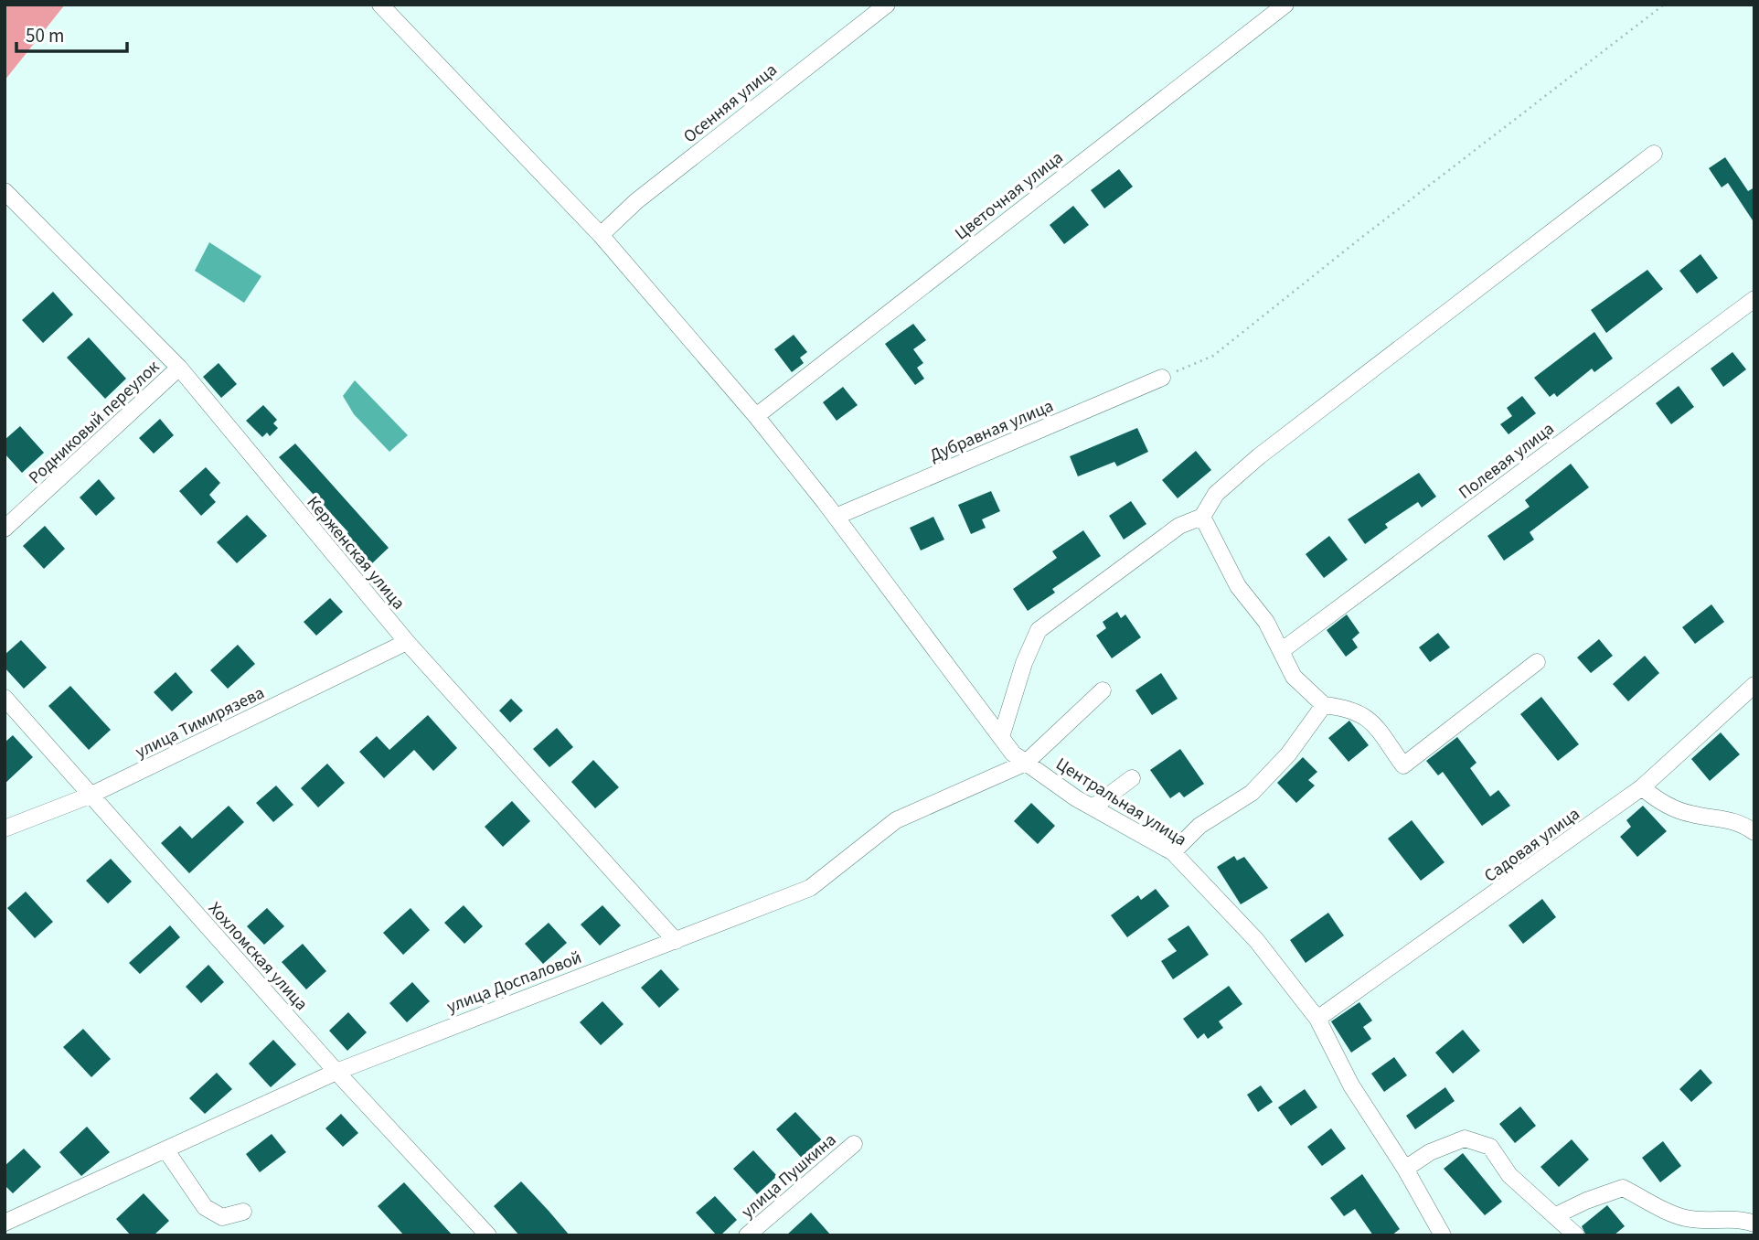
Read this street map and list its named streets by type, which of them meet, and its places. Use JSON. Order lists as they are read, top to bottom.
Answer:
{
  "streets": {
    "street": [
      "Осенняя улица",
      "Цветочная улица",
      "Родниковый переулок",
      "Дубравная улица",
      "Полевая улица",
      "Керженская улица",
      "улица Тимирязева",
      "Центральная улица",
      "Садовая улица",
      "Хохломская улица",
      "улица Доспаловой",
      "улица Пушкина"
    ]
  },
  "crossings": [
    ["Осенняя улица", "Центральная улица"],
    ["Цветочная улица", "Центральная улица"],
    ["Родниковый переулок", "Керженская улица"],
    ["Дубравная улица", "Центральная улица"],
    ["Керженская улица", "улица Тимирязева"],
    ["Керженская улица", "улица Доспаловой"],
    ["улица Тимирязева", "Хохломская улица"],
    ["Центральная улица", "Садовая улица"],
    ["Центральная улица", "улица Доспаловой"],
    ["Хохломская улица", "улица Доспаловой"]
  ],
  "scale_bar": "50 m"
}
